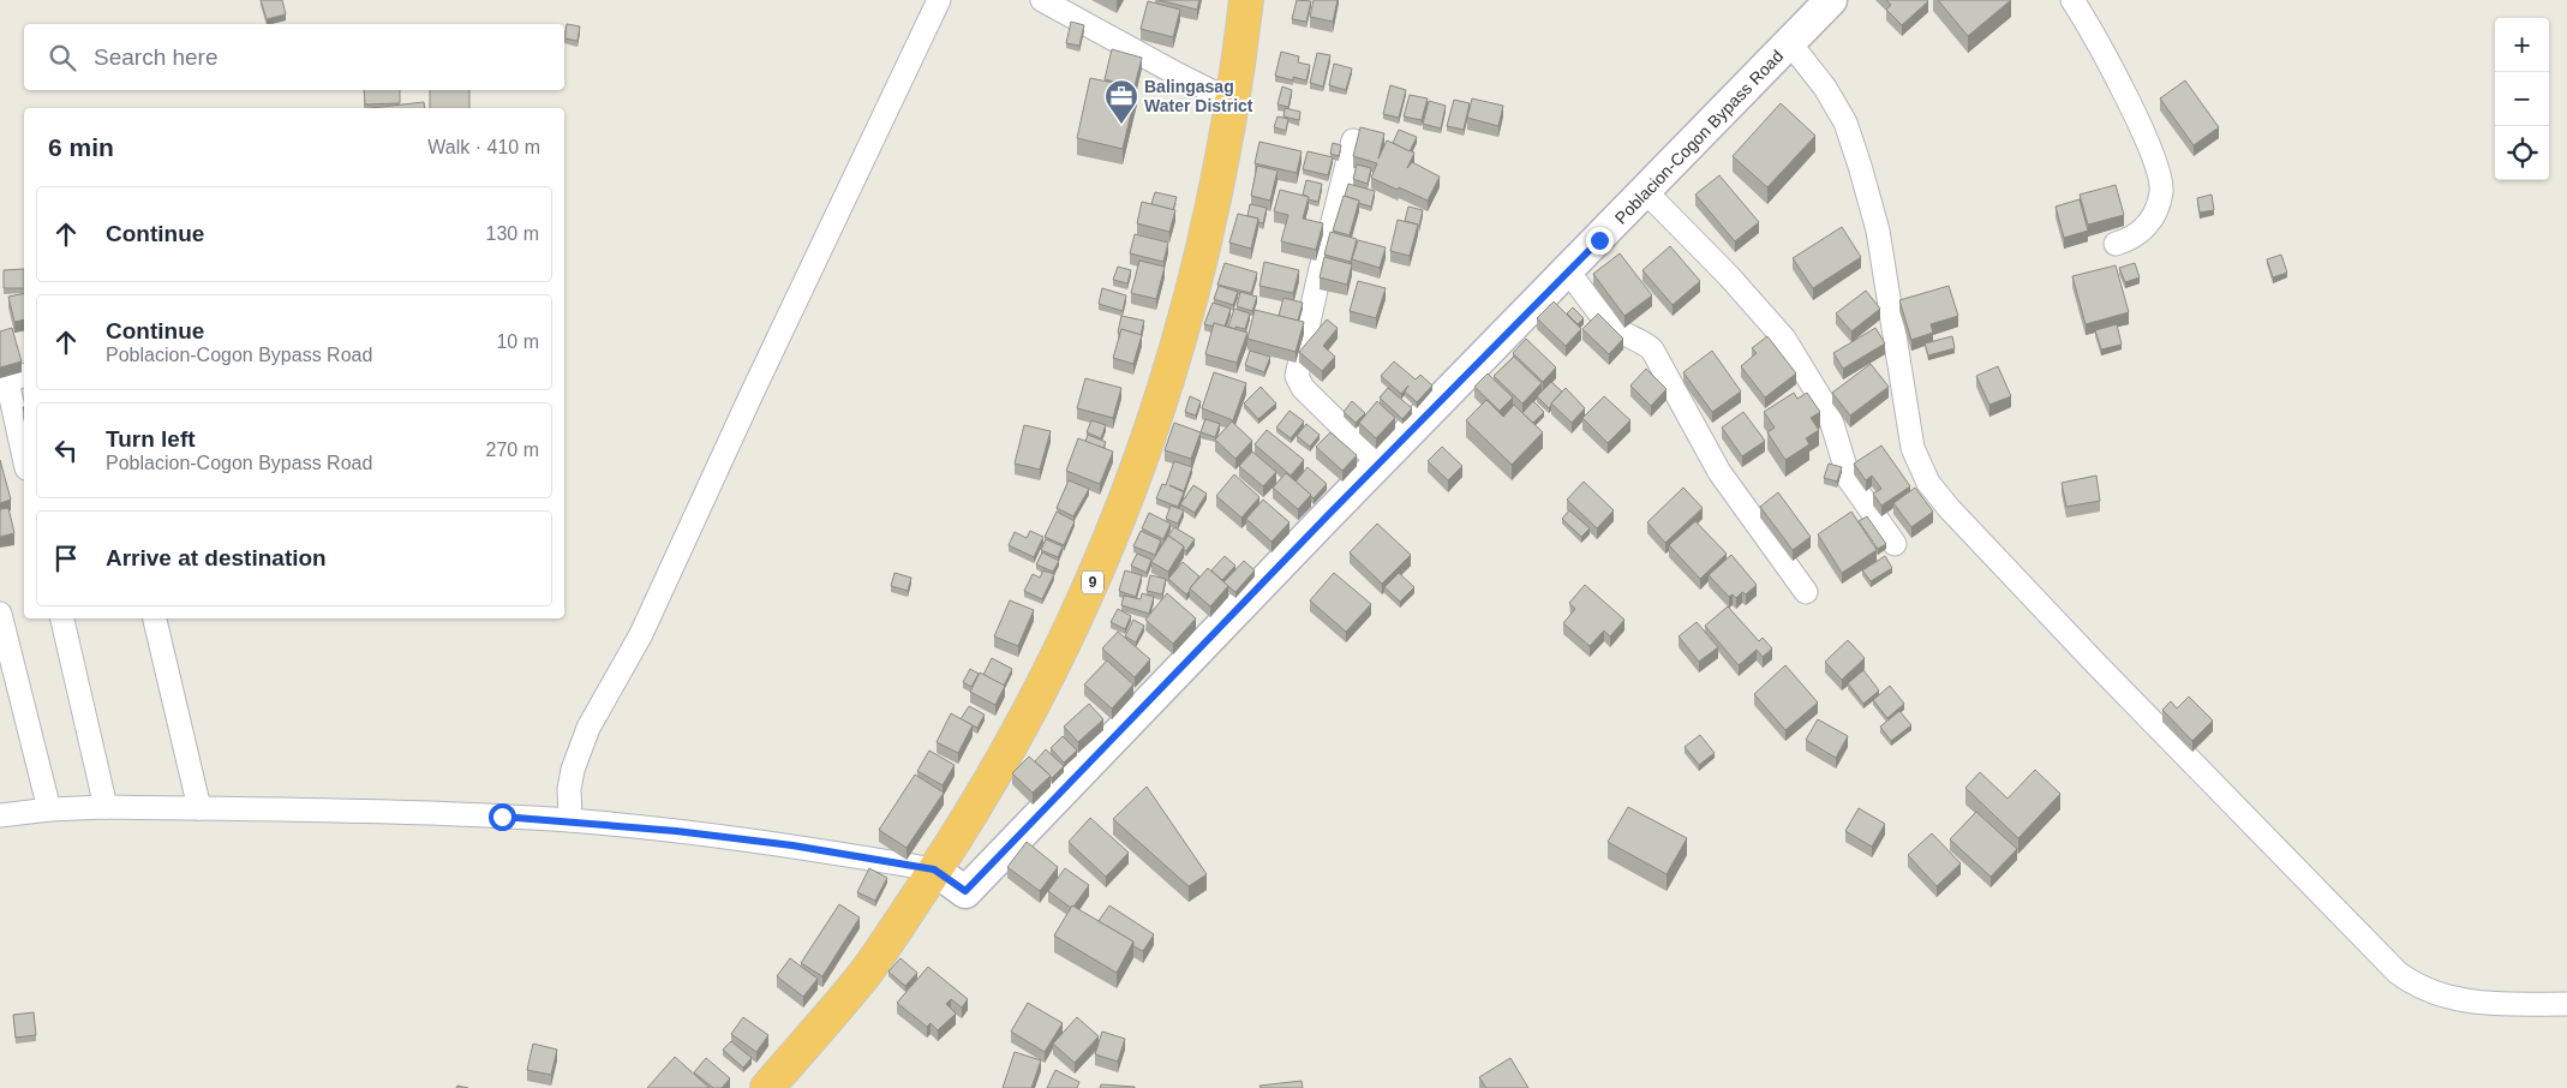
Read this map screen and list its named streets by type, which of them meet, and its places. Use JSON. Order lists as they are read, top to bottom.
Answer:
{
  "streets": {
    "highway": ["9"],
    "main road": ["Poblacion-Cogon Bypass Road"]
  },
  "crossings": [
    ["Poblacion-Cogon Bypass Road", "9"]
  ],
  "places": {
    "office": ["Balingasag Water District"]
  },
  "page": {
    "map_buttons": ["+", "−"],
    "search": "Search here",
    "heading": ["6 min", "Walk · 410 m"],
    "list": [
      ["Continue", "130 m"],
      ["Continue", "Poblacion-Cogon Bypass Road", "10 m"],
      ["Turn left", "Poblacion-Cogon Bypass Road", "270 m"],
      "Arrive at destination"
    ]
  }
}
